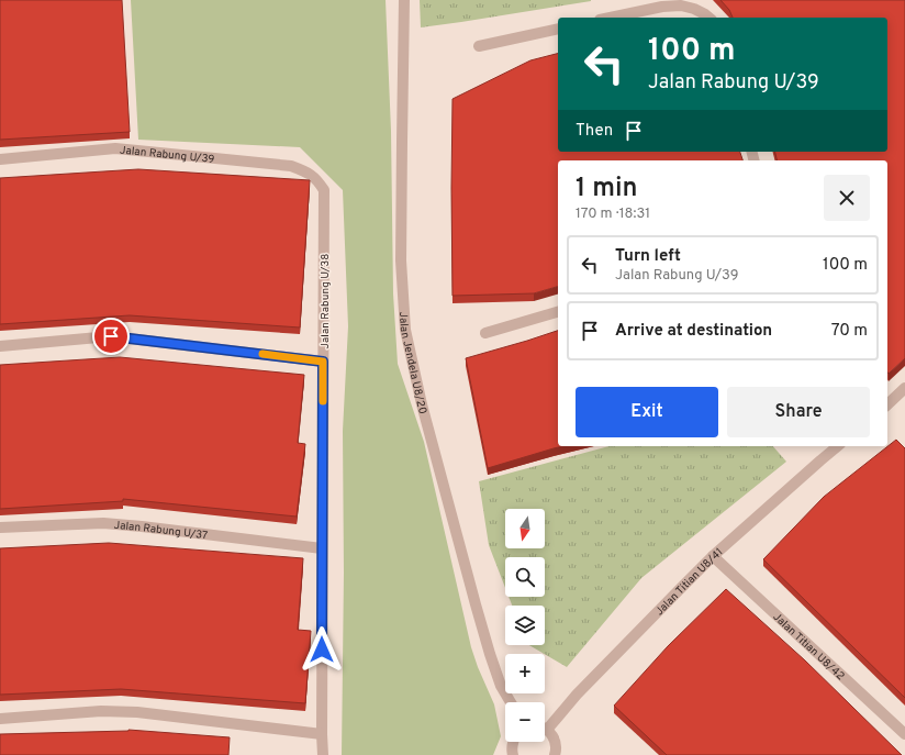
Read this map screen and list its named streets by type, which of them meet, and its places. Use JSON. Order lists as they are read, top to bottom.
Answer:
{
  "streets": {
    "street": [
      "Jalan Rabung U/39",
      "Jalan Rabung U/38",
      "Jalan Jendela U8/20",
      "Jalan Rabung U/37",
      "Jalan Titian U8/41",
      "Jalan Titian U8/42"
    ]
  },
  "crossings": [
    ["Jalan Rabung U/39", "Jalan Rabung U/38"],
    ["Jalan Rabung U/38", "Jalan Rabung U/37"],
    ["Jalan Titian U8/41", "Jalan Titian U8/42"]
  ],
  "north": "bottom",
  "page": {
    "turn": ["100 m", "Jalan Rabung U/39"],
    "then": "Then",
    "heading": ["1 min", "170 m · 18:31"],
    "list": [
      {
        "name": "Turn left",
        "note": "Jalan Rabung U/39",
        "value": "100 m"
      },
      {
        "name": "Arrive at destination",
        "value": "70 m"
      }
    ],
    "buttons": ["Exit", "Share"],
    "map_buttons": ["+", "−"]
  }
}
